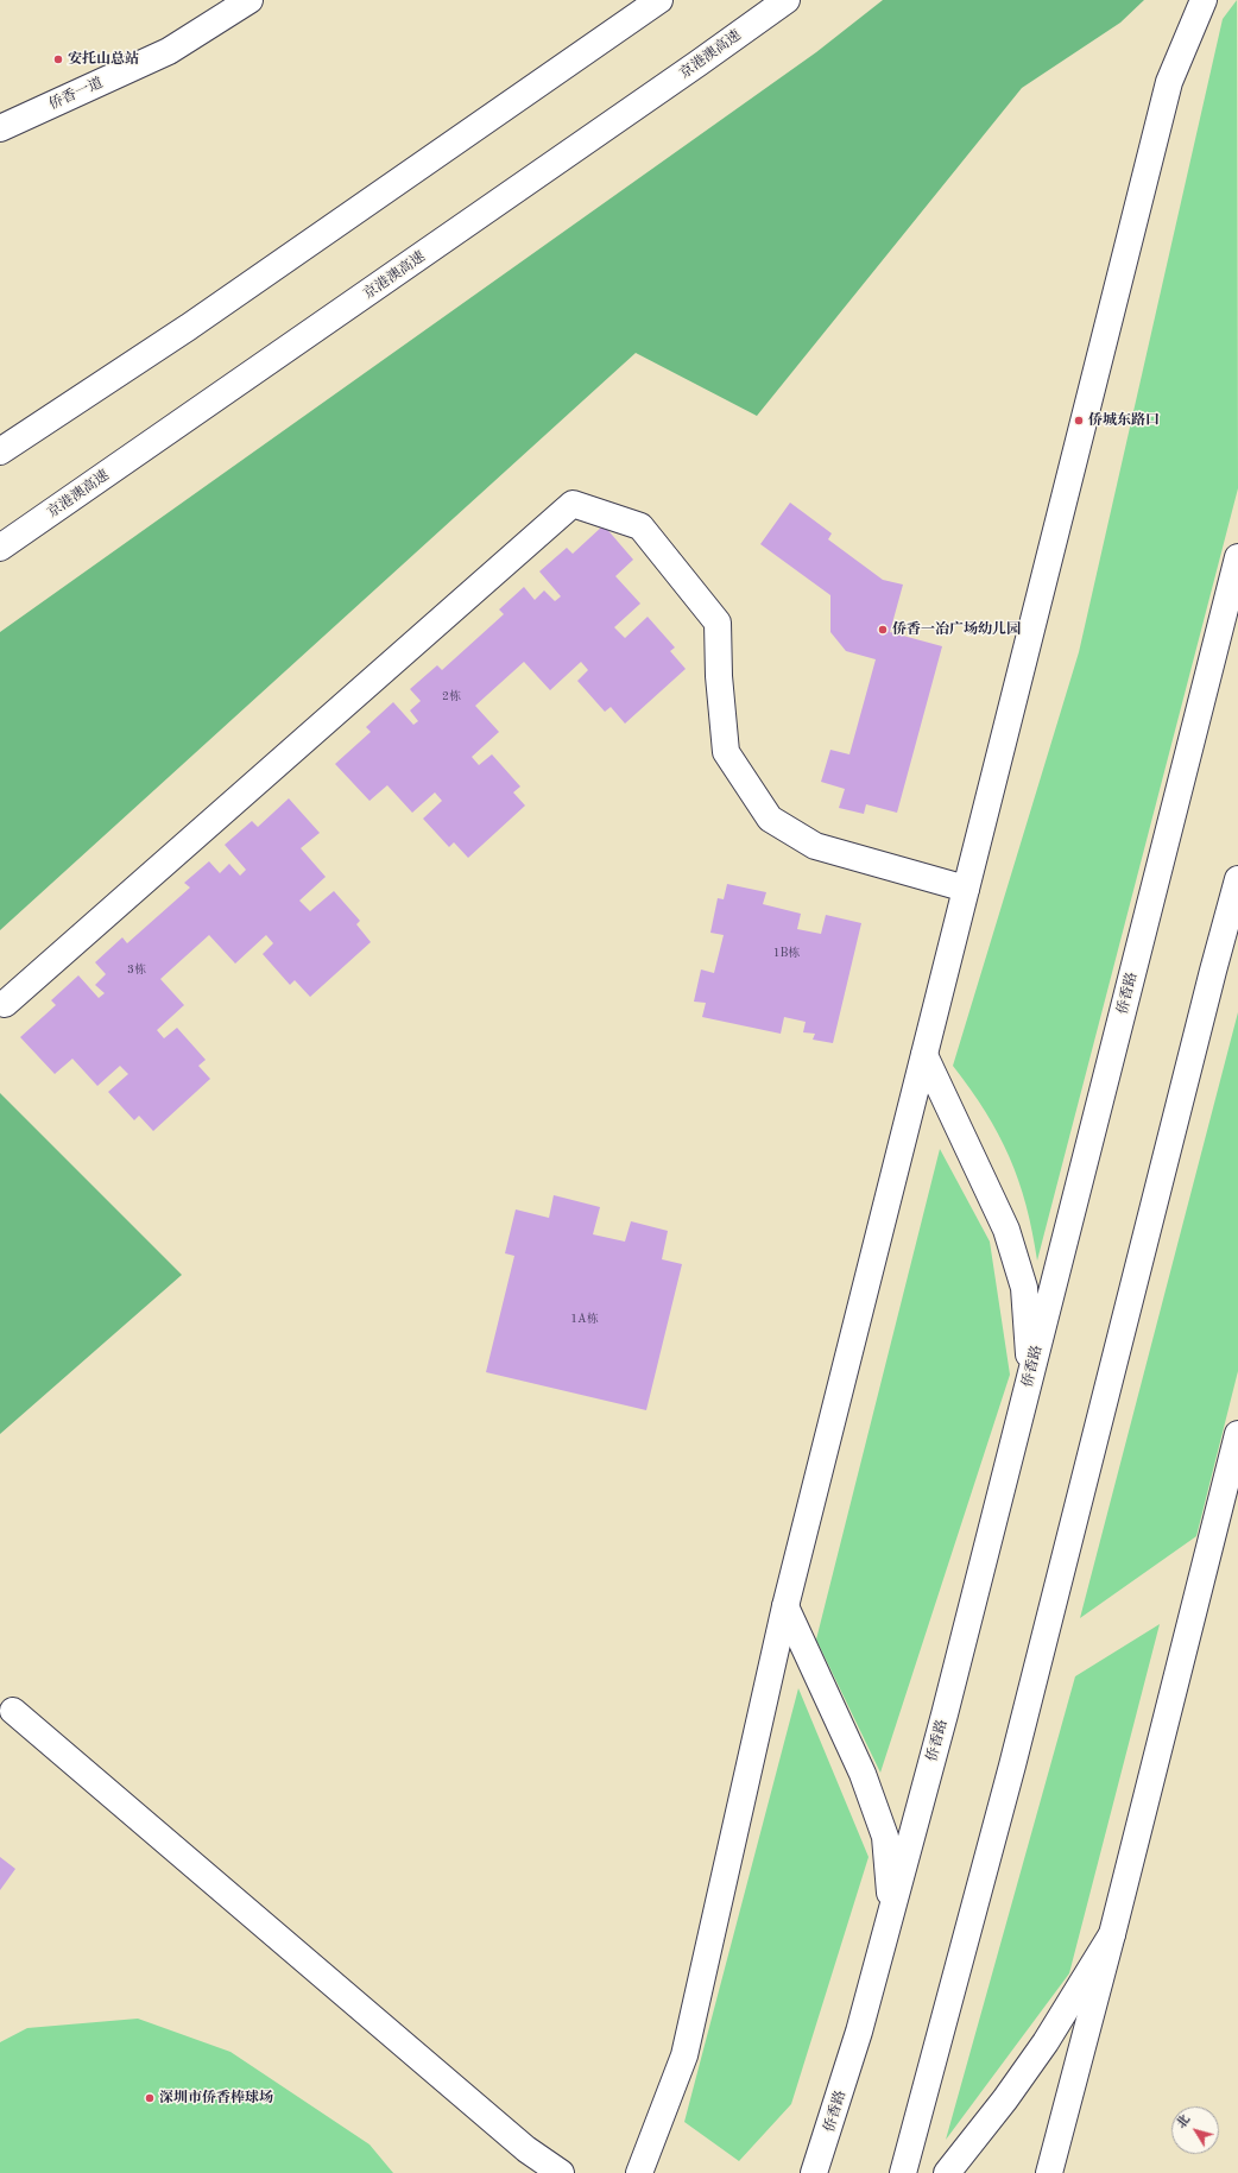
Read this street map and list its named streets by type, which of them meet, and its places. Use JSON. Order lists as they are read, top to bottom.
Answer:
{
  "streets": {
    "main road": ["京港澳高速", "侨香一道", "侨香路"]
  },
  "places": [
    "安托山总站",
    "侨城东路口",
    "侨香一冶广场幼儿园",
    "深圳市侨香棒球场"
  ],
  "house_numbers": [
    "2栋",
    "1B栋",
    "3栋",
    "1A栋"
  ],
  "north": "top left"
}
